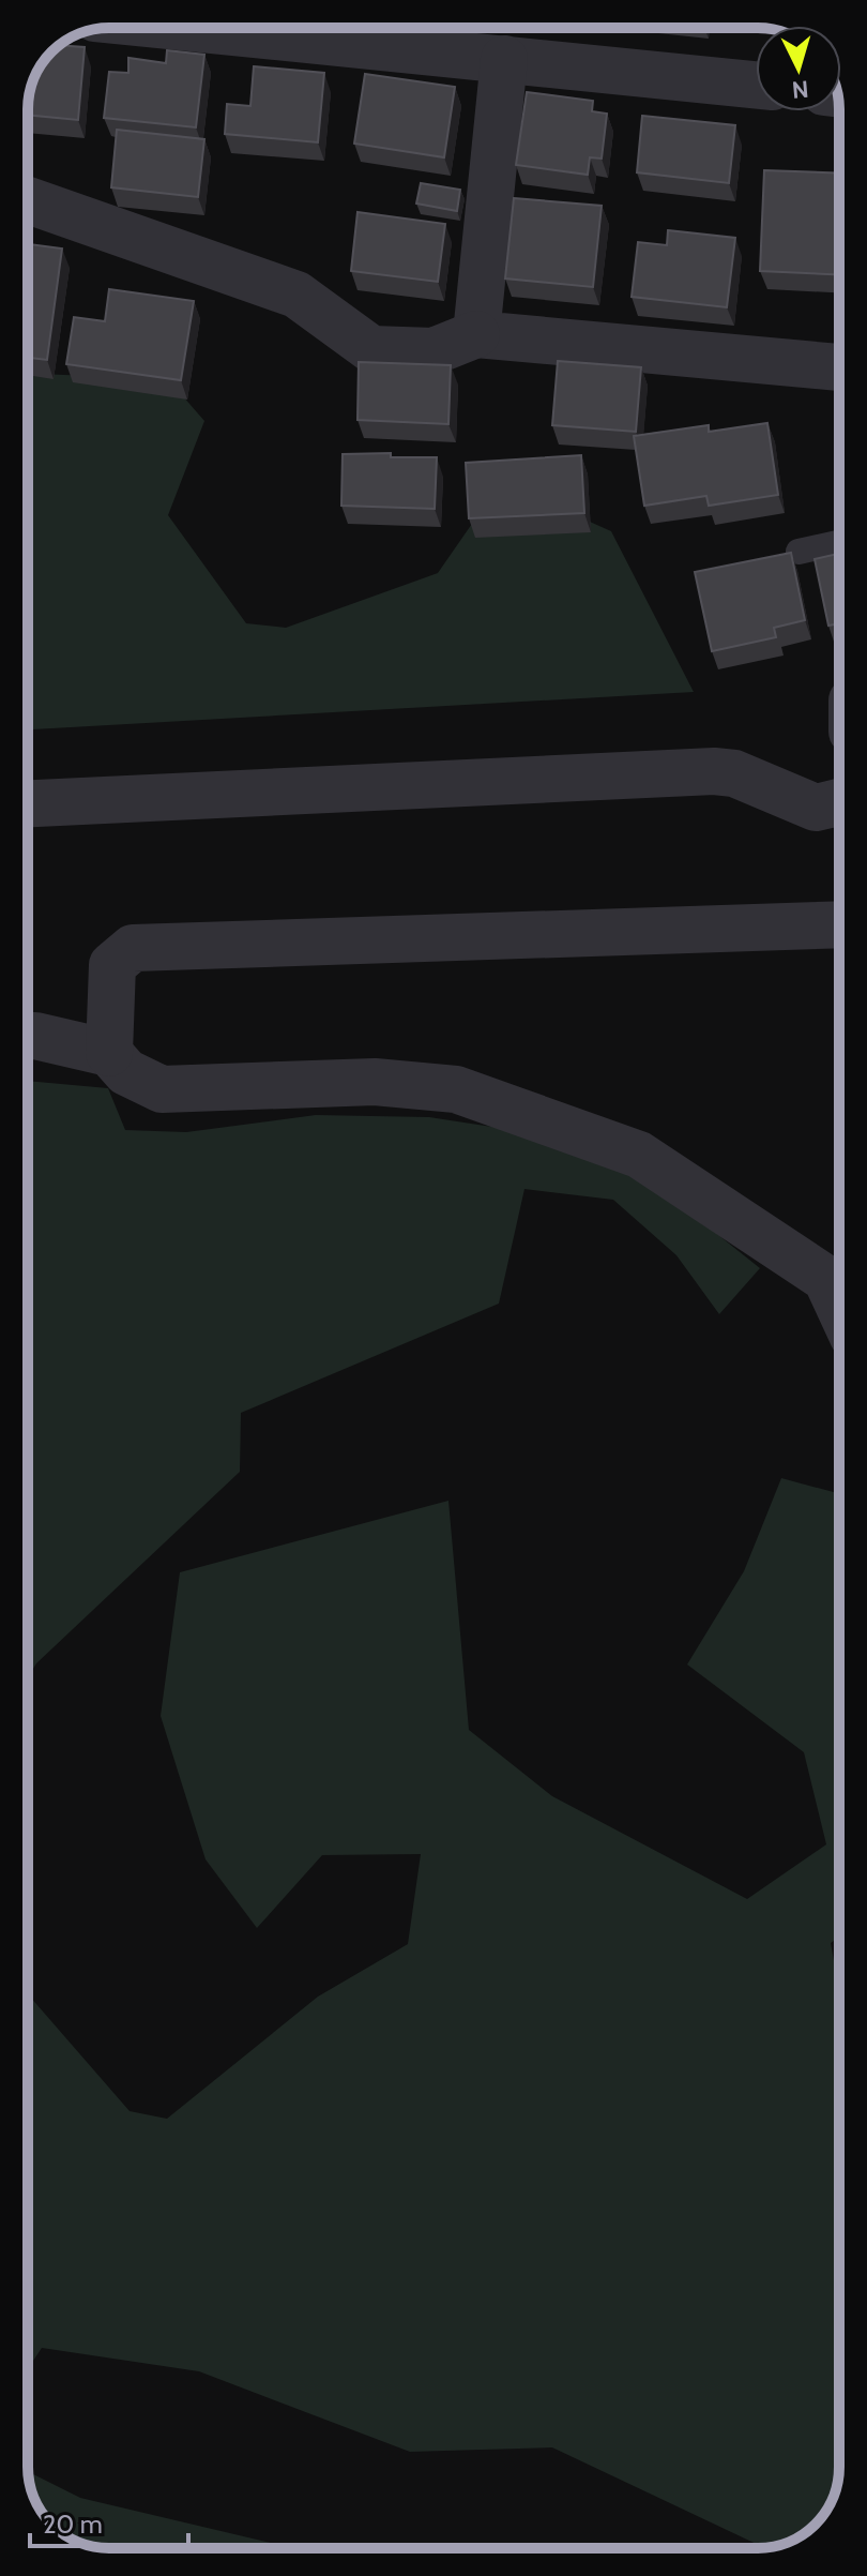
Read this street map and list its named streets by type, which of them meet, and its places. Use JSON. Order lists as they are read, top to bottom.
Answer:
{
  "scale_bar": "20 m",
  "north": "bottom"
}
